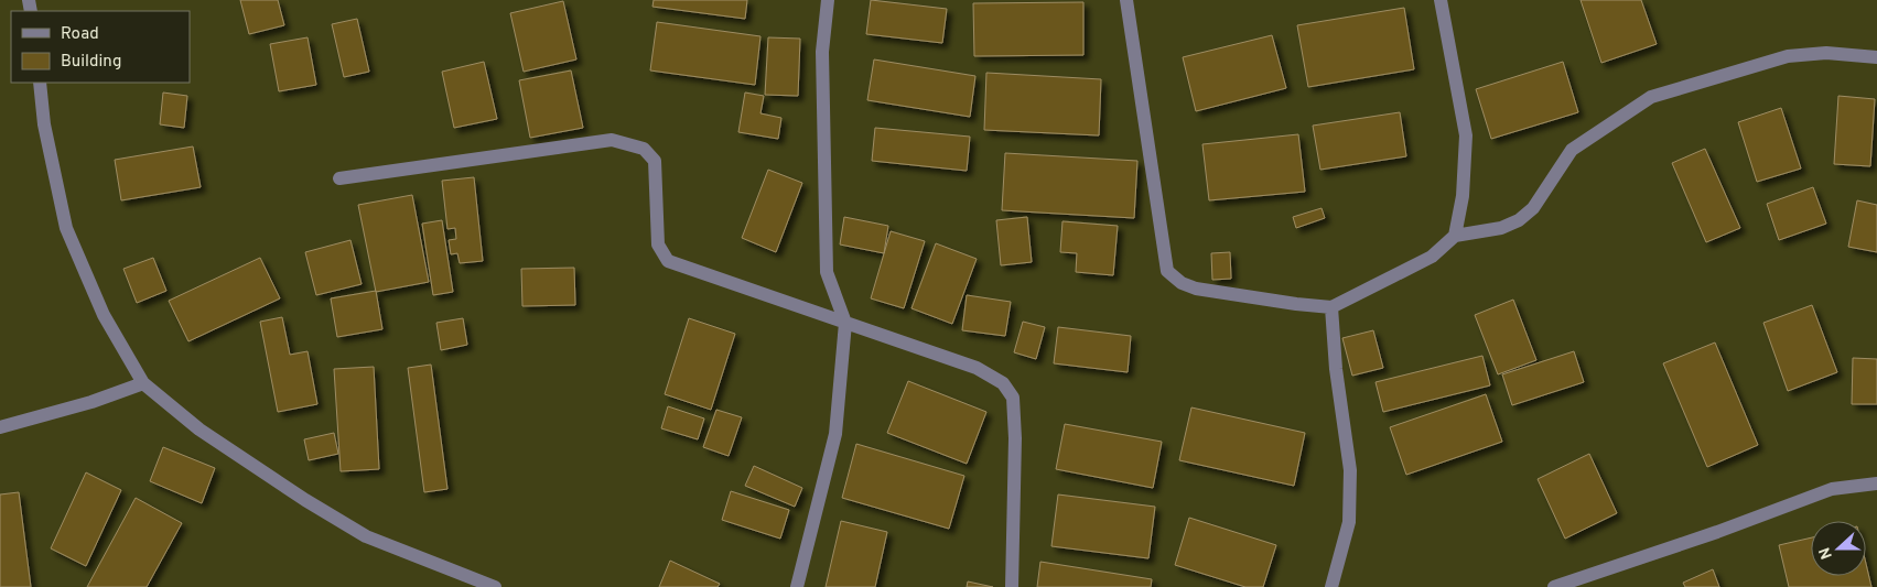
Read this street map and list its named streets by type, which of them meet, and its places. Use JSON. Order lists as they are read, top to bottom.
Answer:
{
  "legend": ["Road", "Building"],
  "north": "left"
}
